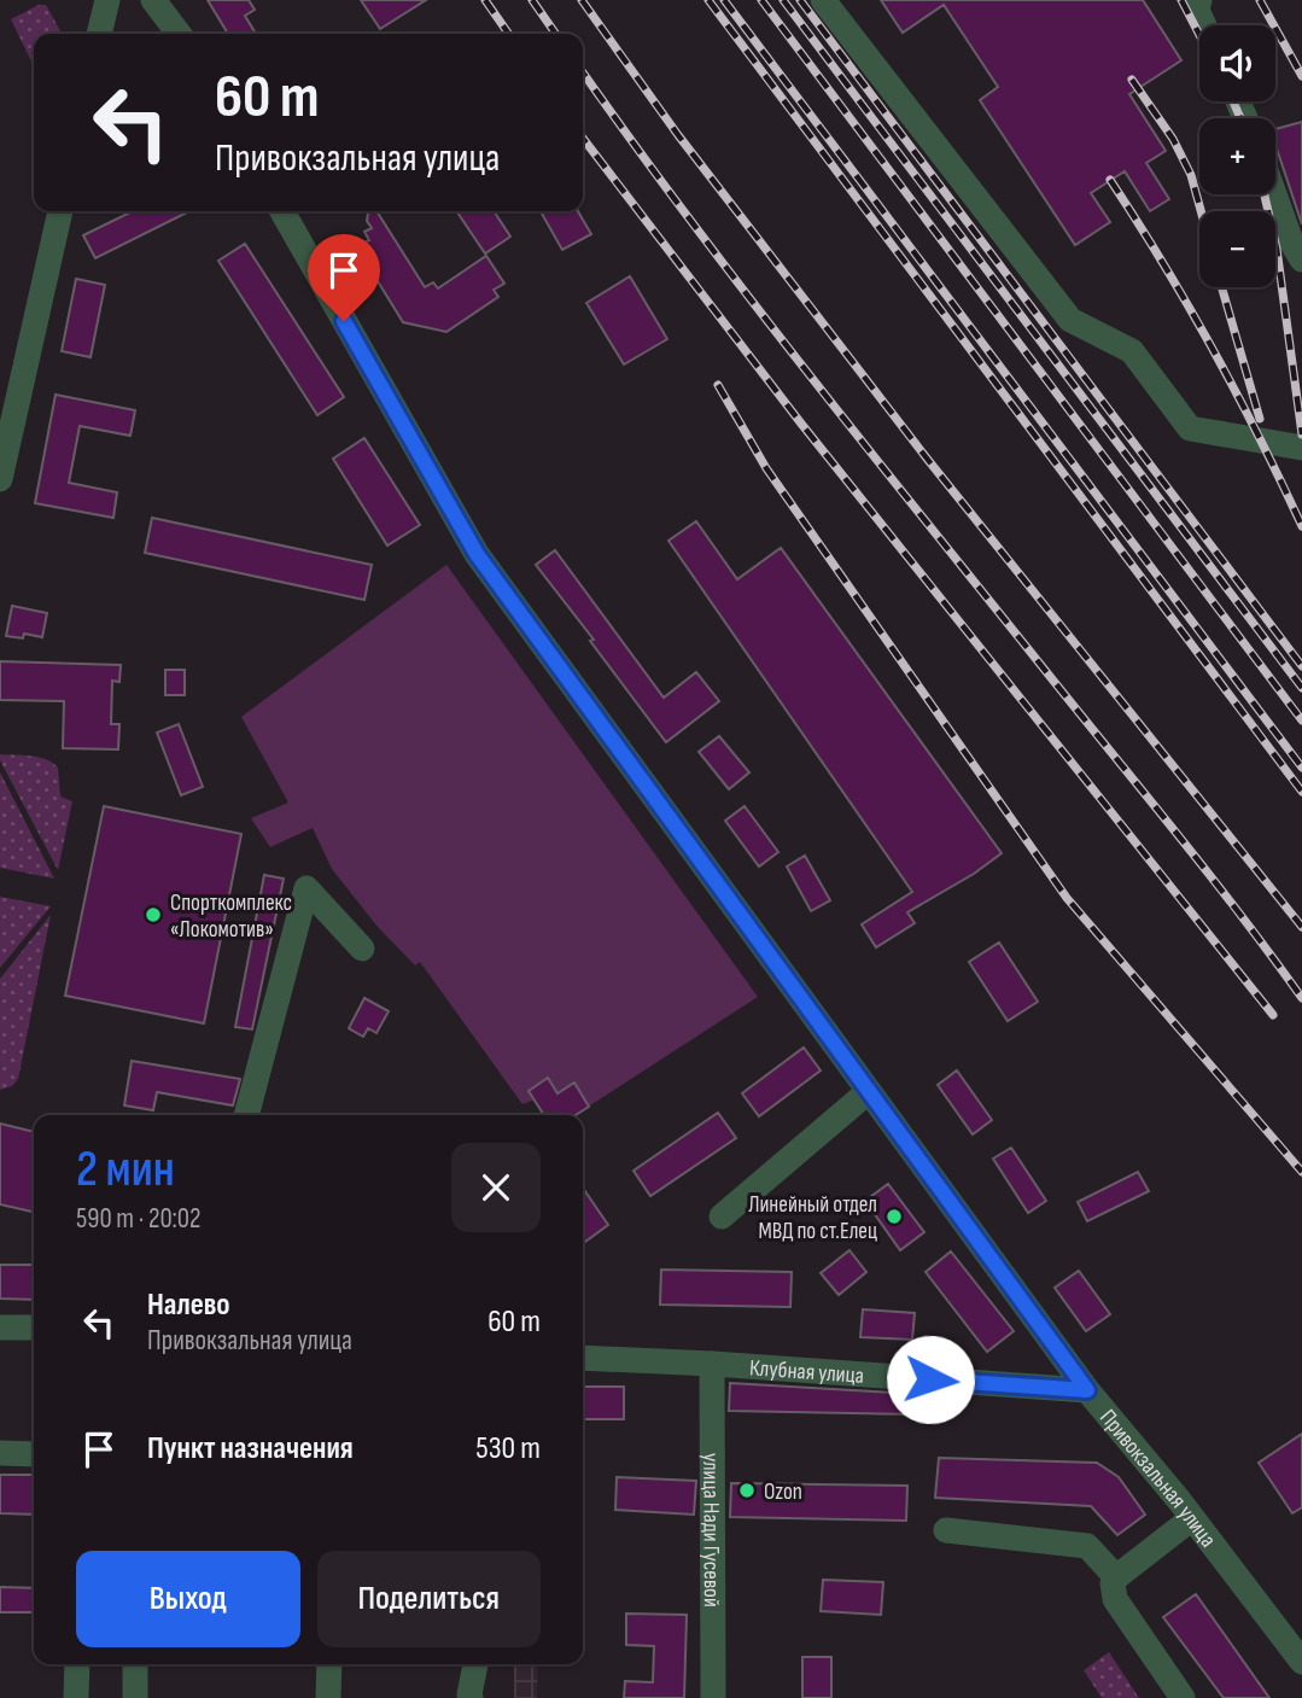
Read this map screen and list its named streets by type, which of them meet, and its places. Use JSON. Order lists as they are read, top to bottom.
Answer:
{
  "streets": {
    "street": ["Клубная улица", "Привокзальная улица", "улица Нади Гусевой"]
  },
  "crossings": [
    ["Клубная улица", "Привокзальная улица"],
    ["Клубная улица", "улица Нади Гусевой"]
  ],
  "places": ["Спорткомплекс «Локомотив»", "Линейный отдел МВД по ст.Елец", "Ozon"],
  "page": {
    "map_buttons": ["+", "−"],
    "turn": ["60 m", "Привокзальная улица"],
    "heading": ["2 мин", "590 m · 20:02"],
    "list": [
      {
        "name": "Налево",
        "note": "Привокзальная улица",
        "value": "60 m"
      },
      {
        "name": "Пункт назначения",
        "value": "530 m"
      }
    ],
    "buttons": ["Выход", "Поделиться"]
  }
}
